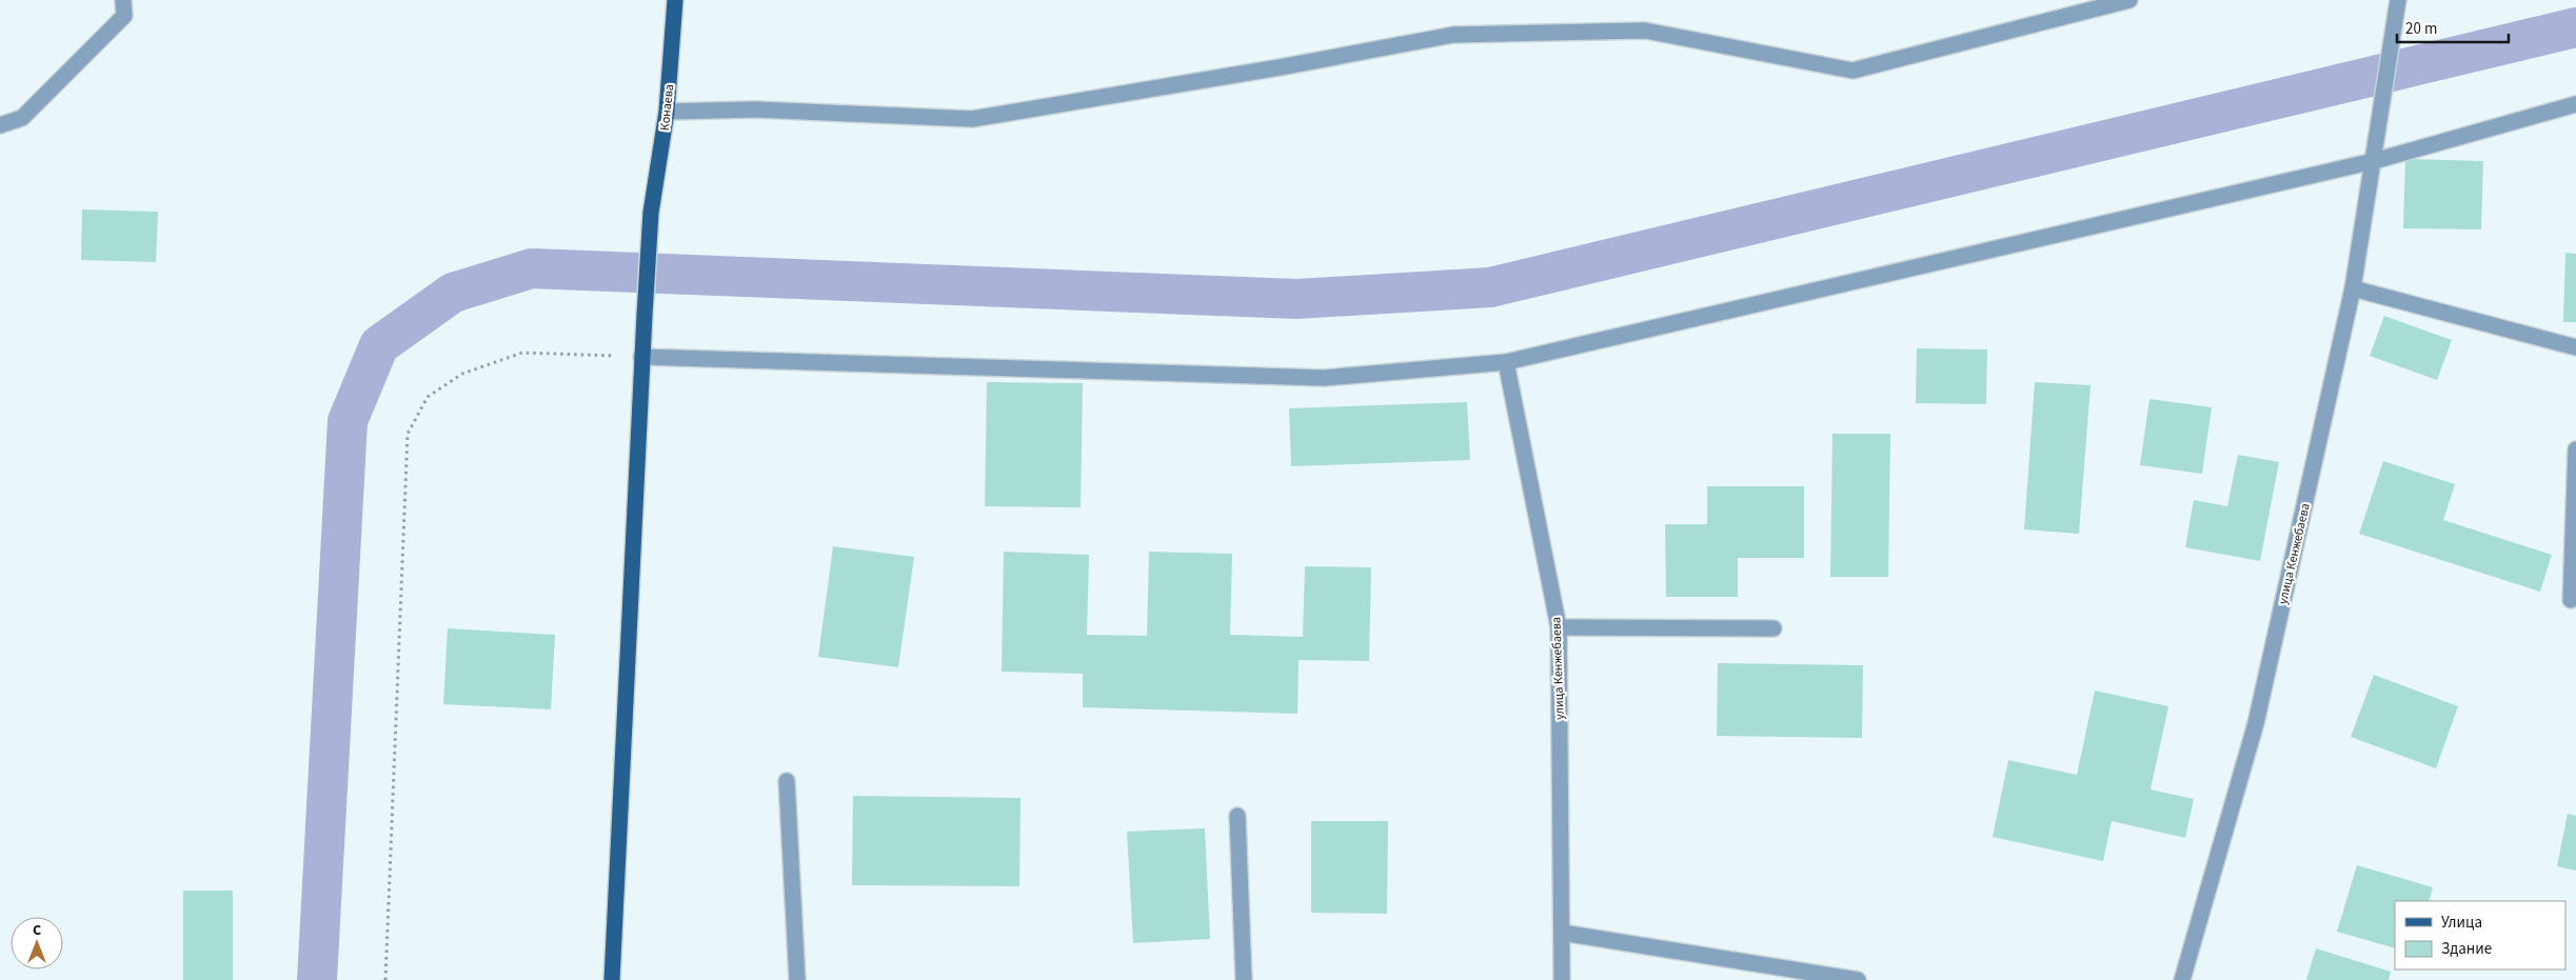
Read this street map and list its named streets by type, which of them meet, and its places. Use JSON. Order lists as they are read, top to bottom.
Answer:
{
  "streets": {
    "main road": ["Конаева"],
    "street": ["улица Кенжебаева"]
  },
  "legend": ["Улица", "Здание"],
  "scale_bar": "20 m",
  "north": "top"
}
